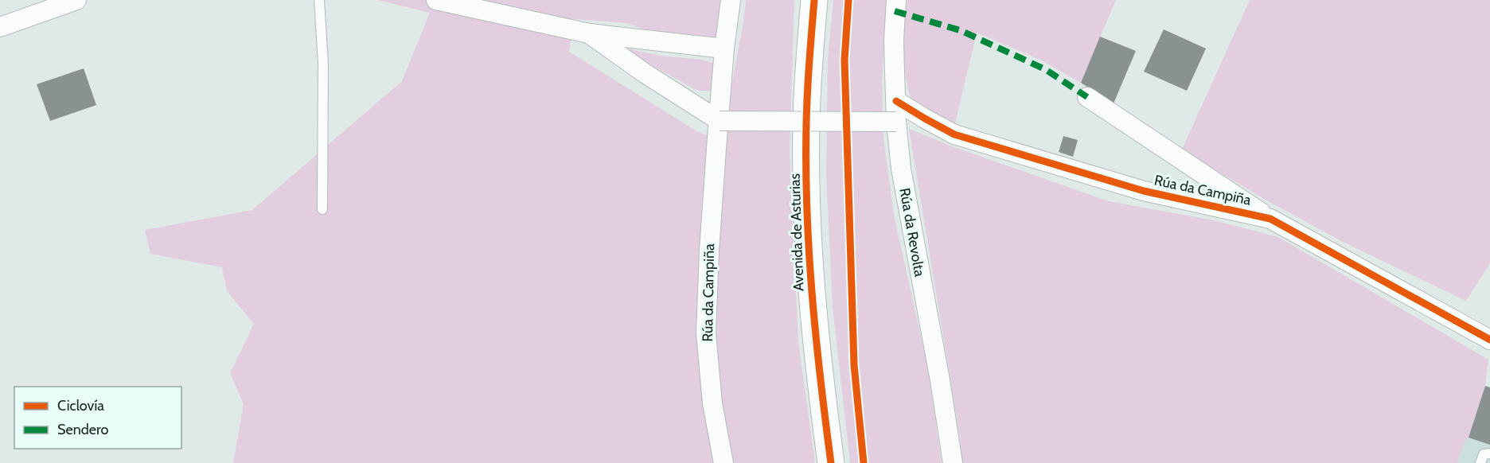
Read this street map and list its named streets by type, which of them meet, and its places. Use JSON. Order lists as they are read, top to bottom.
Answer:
{
  "streets": {
    "main road": ["Avenida de Asturias"],
    "street": ["Rúa da Campiña", "Rúa da Revolta"]
  },
  "crossings": [
    ["Rúa da Campiña", "Rúa da Revolta"]
  ],
  "legend": ["Ciclovía", "Sendero"]
}
